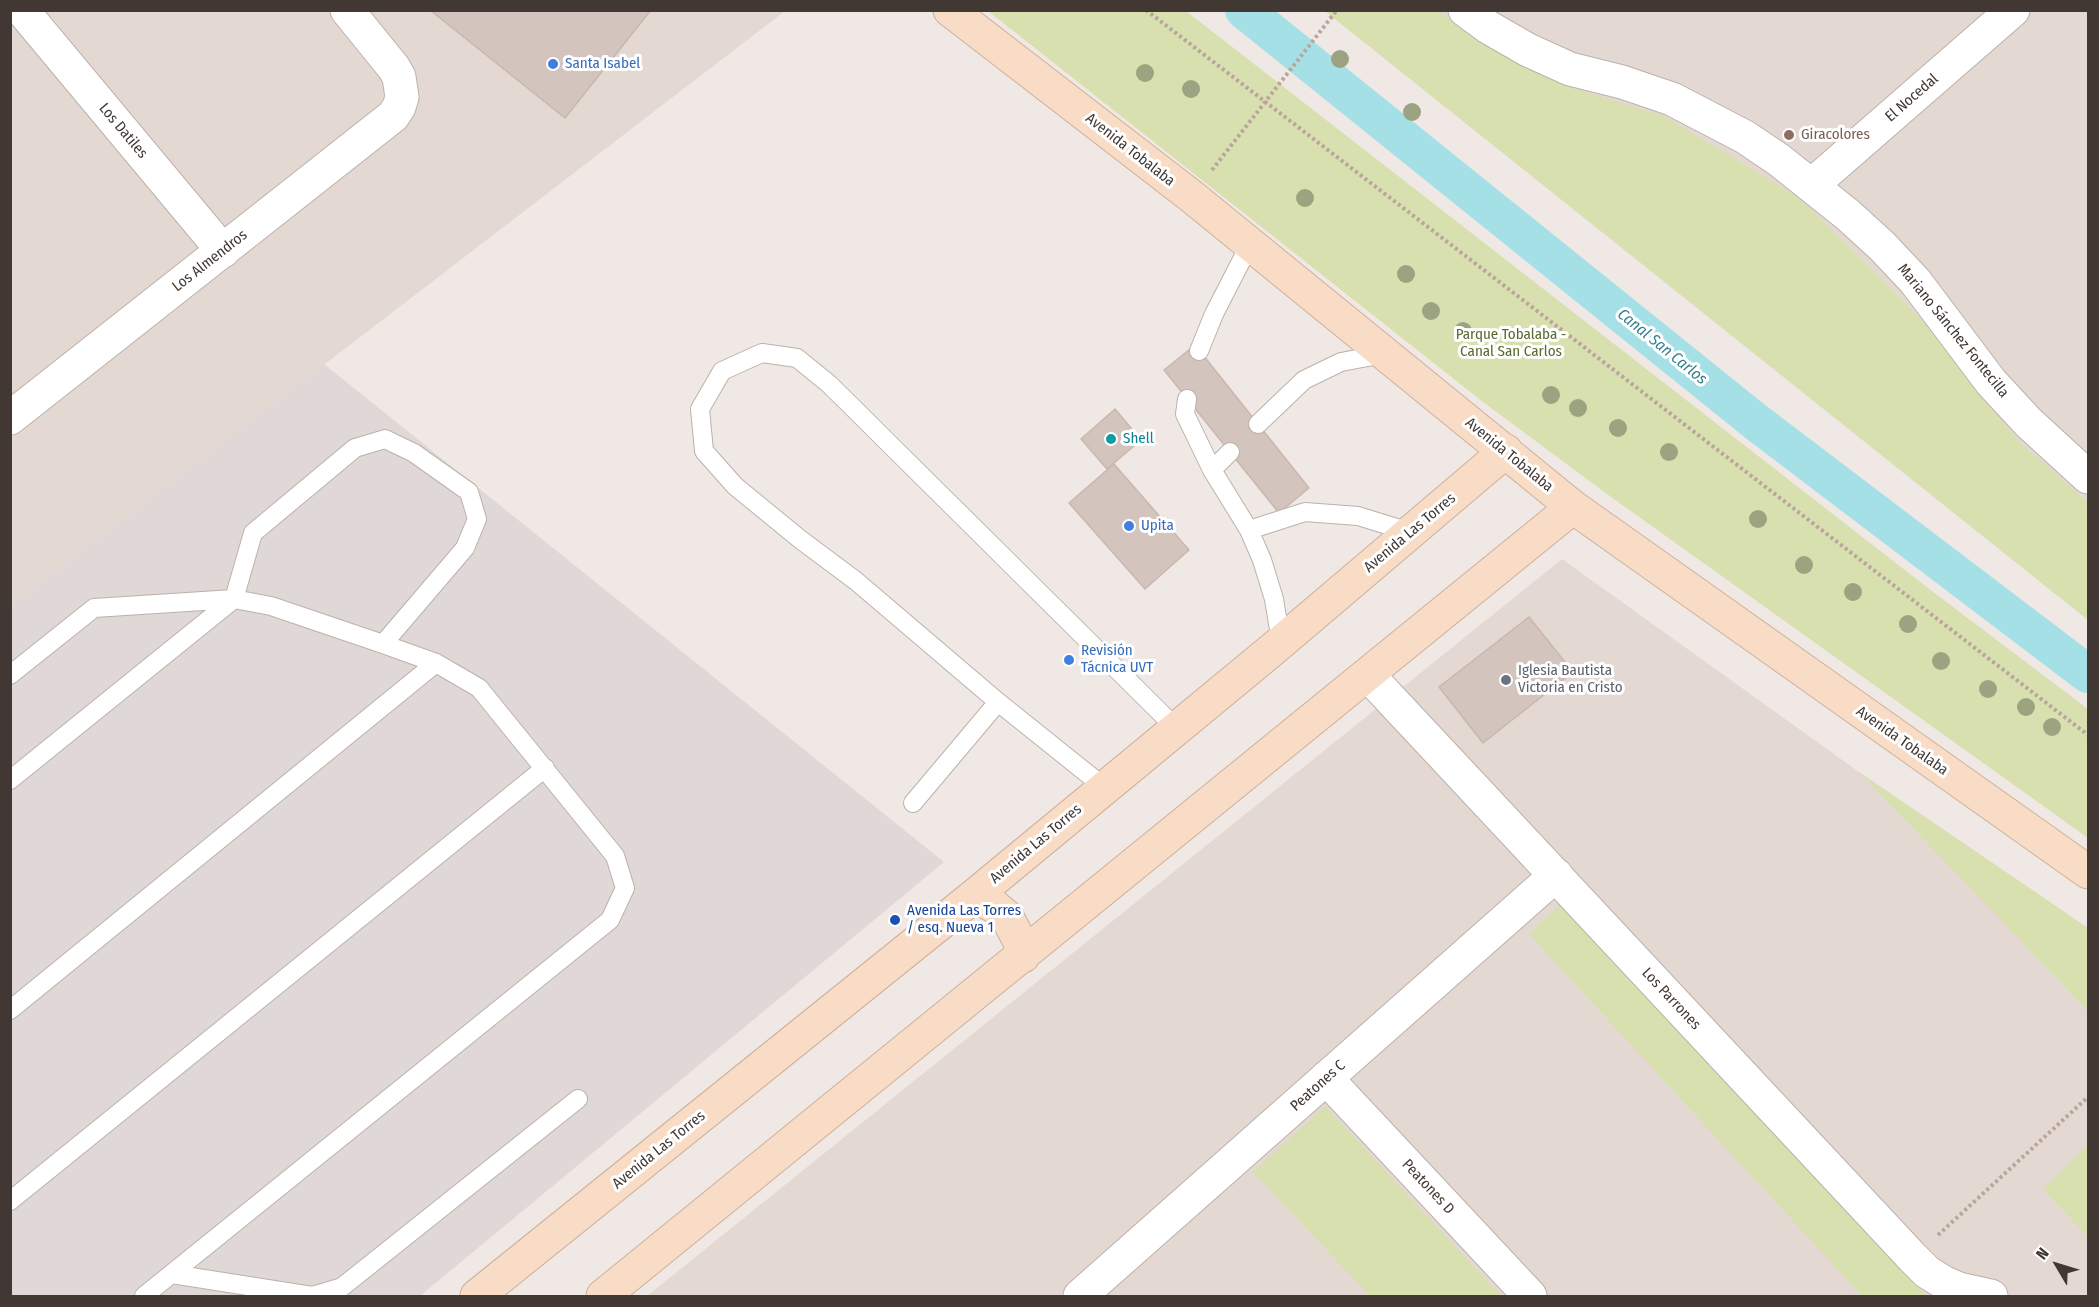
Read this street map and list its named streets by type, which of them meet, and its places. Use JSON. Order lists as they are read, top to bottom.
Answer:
{
  "streets": {
    "main road": ["Avenida Tobalaba", "Avenida Las Torres"],
    "street": [
      "El Nocedal",
      "Los Datiles",
      "Los Almendros",
      "Mariano Sánchez Fontecilla",
      "Los Parrones",
      "Peatones C",
      "Peatones D"
    ]
  },
  "crossings": [
    ["El Nocedal", "Mariano Sánchez Fontecilla"],
    ["Los Datiles", "Los Almendros"],
    ["Avenida Tobalaba", "Avenida Las Torres"],
    ["Los Parrones", "Peatones C"],
    ["Peatones C", "Peatones D"]
  ],
  "water": ["Canal San Carlos"],
  "parks": ["Parque Tobalaba - Canal San Carlos"],
  "places": [
    "Santa Isabel",
    "Giracolores",
    "Shell",
    "Upita",
    "Revisión Tácnica UVT",
    "Iglesia Bautista Victoria en Cristo",
    "Avenida Las Torres / esq. Nueva 1"
  ],
  "north": "top left"
}
